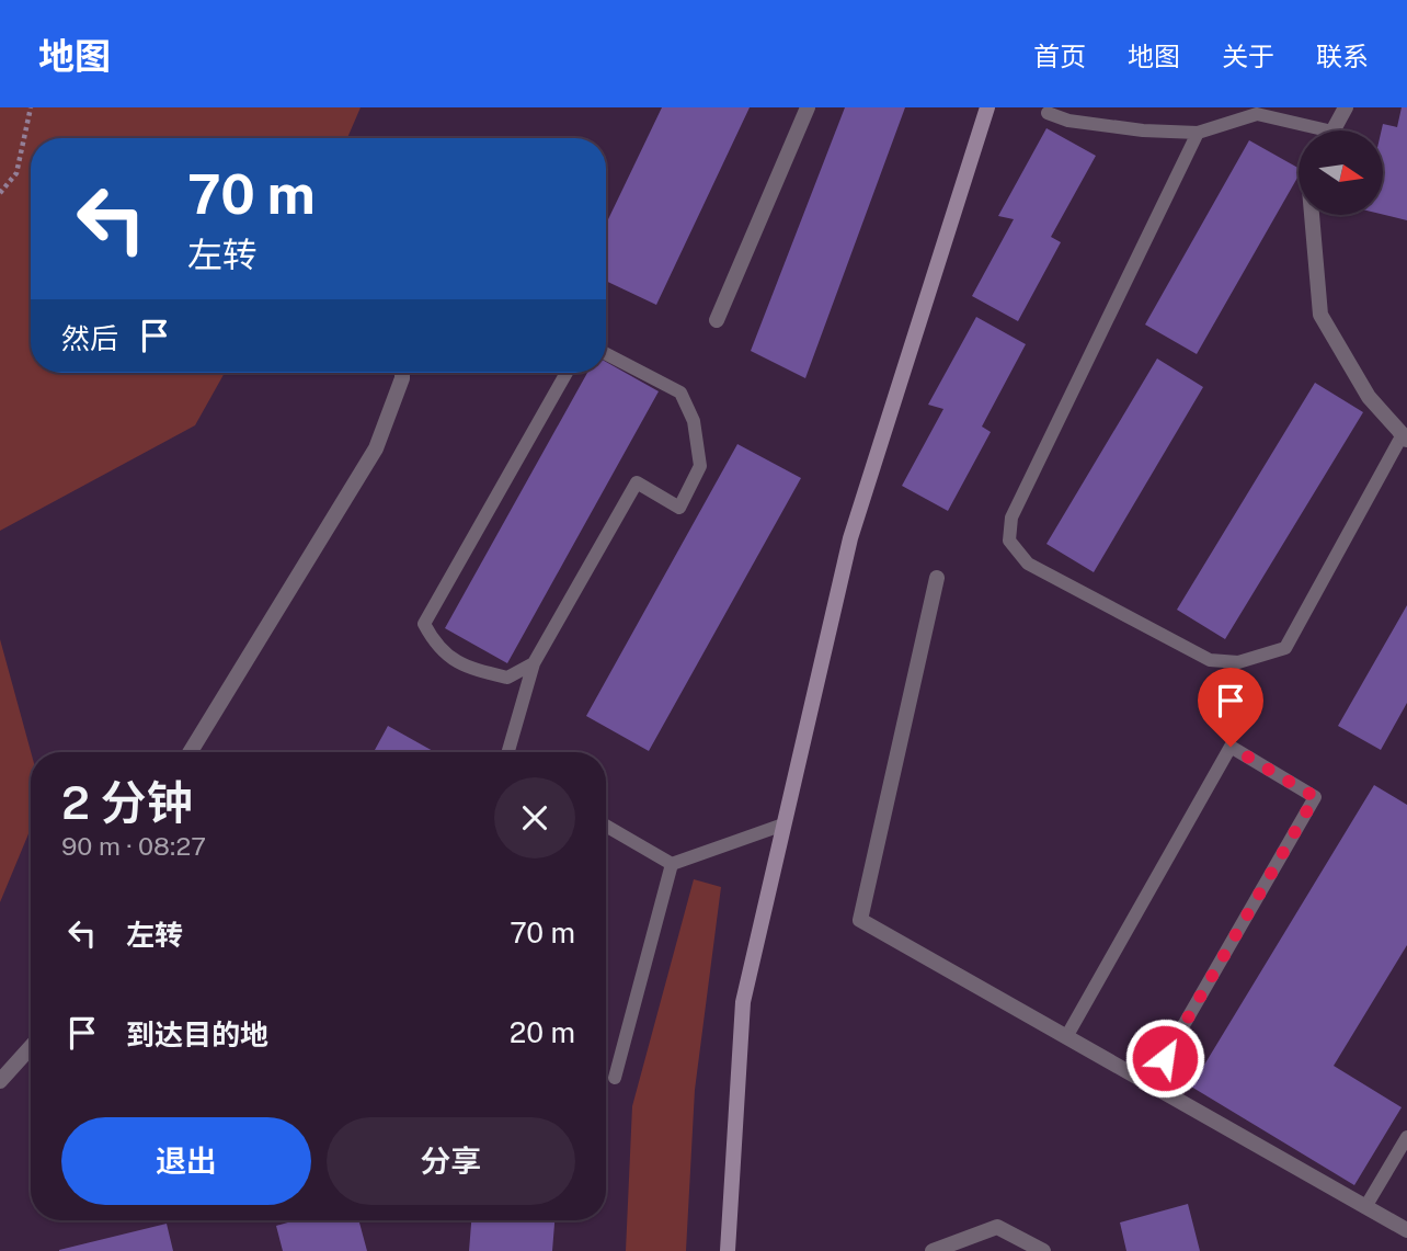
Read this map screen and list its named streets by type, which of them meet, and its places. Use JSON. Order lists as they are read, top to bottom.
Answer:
{
  "north": "right",
  "page": {
    "header": "地图",
    "nav": [
      "首页",
      "地图",
      "关于",
      "联系"
    ],
    "turn": ["70 m", "左转"],
    "then": "然后",
    "heading": ["2 分钟", "90 m · 08:27"],
    "list": [
      {
        "name": "左转",
        "value": "70 m"
      },
      {
        "name": "到达目的地",
        "value": "20 m"
      }
    ],
    "buttons": ["退出", "分享"]
  }
}
